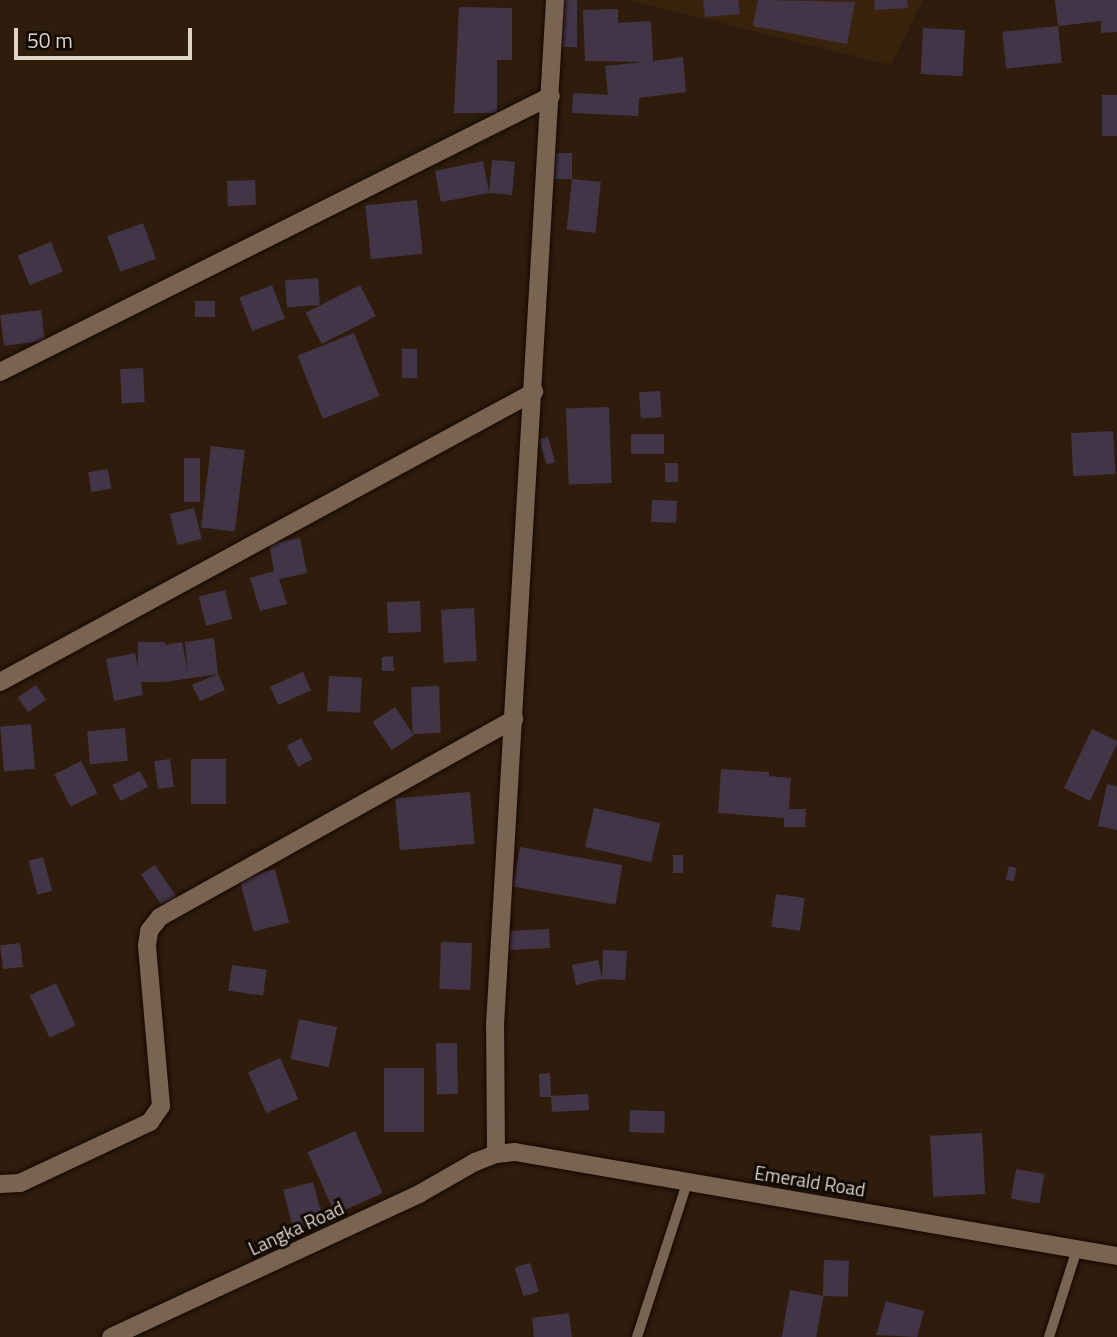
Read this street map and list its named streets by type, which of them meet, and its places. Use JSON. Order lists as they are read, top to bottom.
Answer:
{
  "streets": {
    "street": ["Emerald Road", "Langka Road"]
  },
  "crossings": [
    ["Emerald Road", "Langka Road"]
  ],
  "scale_bar": "50 m"
}
